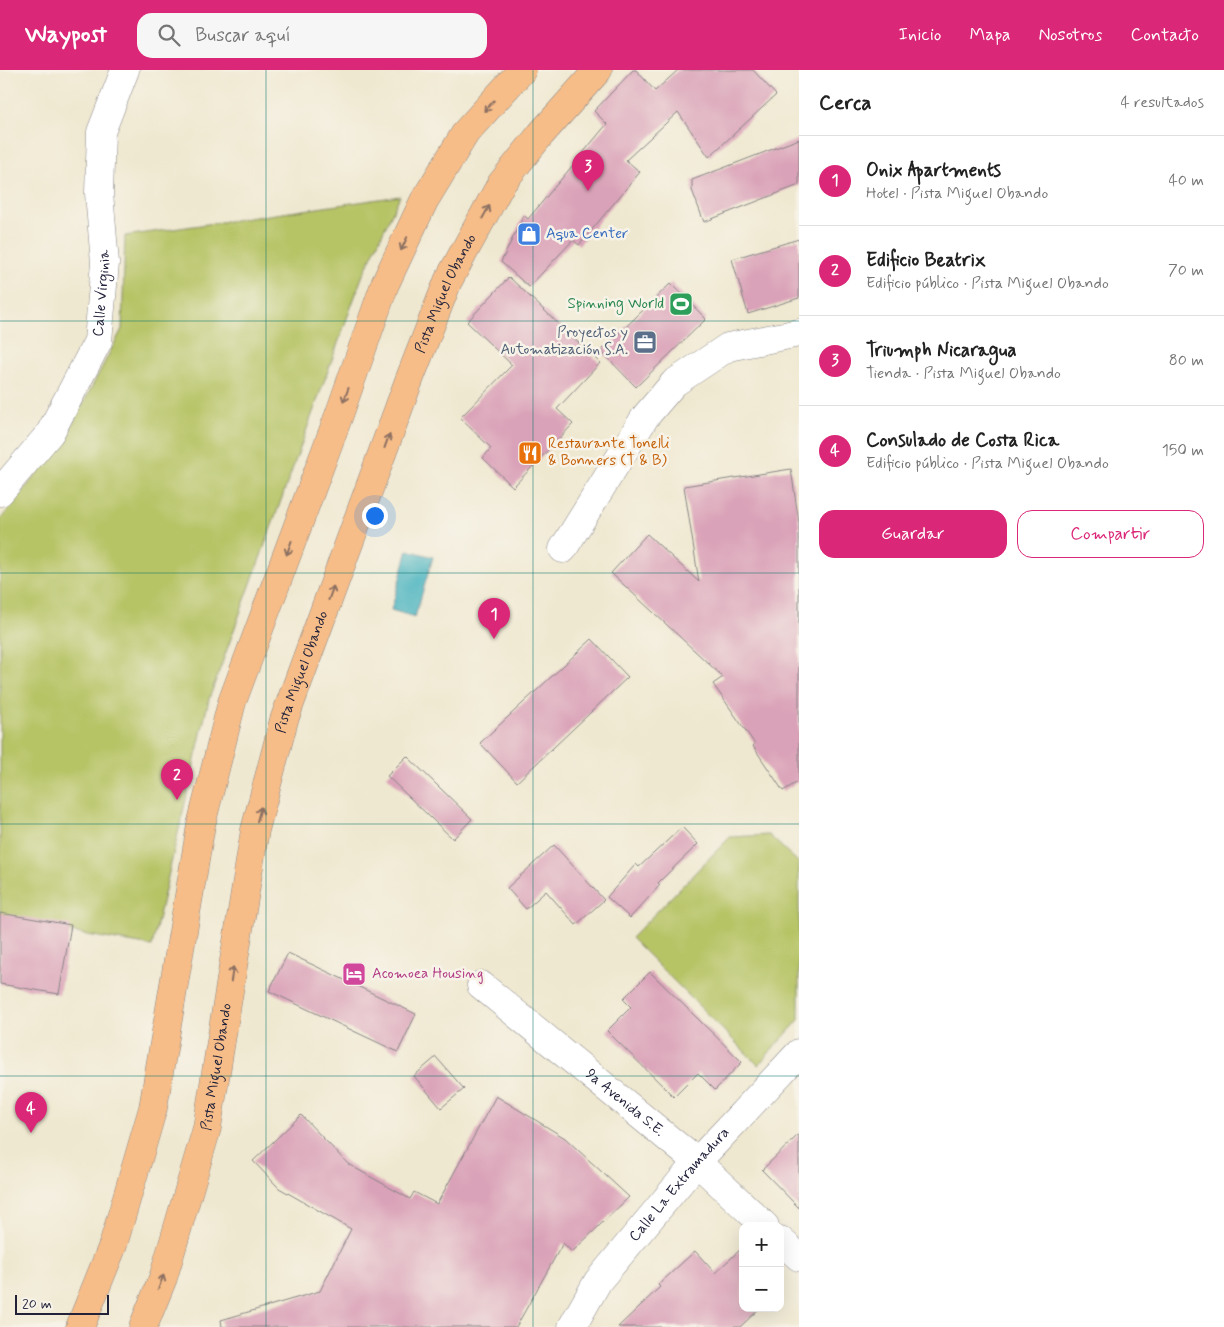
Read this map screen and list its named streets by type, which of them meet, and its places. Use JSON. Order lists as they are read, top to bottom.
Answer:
{
  "streets": {
    "main road": ["Pista Miguel Obando"],
    "street": ["Calle Virginia", "9a Avenida S.E.", "Calle La Extramadura"]
  },
  "crossings": [
    ["9a Avenida S.E.", "Calle La Extramadura"]
  ],
  "places": {
    "shop": ["Aqua Center"],
    "sports": ["Spinning World"],
    "office": ["Proyectos y Automatización S.A."],
    "restaurant": ["Restaurante Tonelli & Bonners (T & B)"],
    "hotel": ["Acomoea Housing"]
  },
  "scale_bar": "20 m",
  "page": {
    "header": "Waypost",
    "search": "Buscar aquí",
    "nav": [
      "Inicio",
      "Mapa",
      "Nosotros",
      "Contacto"
    ],
    "heading": ["Cerca", "4 resultados"],
    "list": [
      {
        "mark": "1",
        "name": "Onix Apartments",
        "note": "Hotel · Pista Miguel Obando",
        "value": "40 m"
      },
      {
        "mark": "2",
        "name": "Edificio Beatrix",
        "note": "Edificio público · Pista Miguel Obando",
        "value": "70 m"
      },
      {
        "mark": "3",
        "name": "Triumph Nicaragua",
        "note": "Tienda · Pista Miguel Obando",
        "value": "80 m"
      },
      {
        "mark": "4",
        "name": "Consulado de Costa Rica",
        "note": "Edificio público · Pista Miguel Obando",
        "value": "150 m"
      }
    ],
    "pins": [
      "3",
      "1",
      "2",
      "4"
    ],
    "buttons": ["Guardar", "Compartir"],
    "map_buttons": ["+", "−"],
    "scale": "20 m"
  }
}
